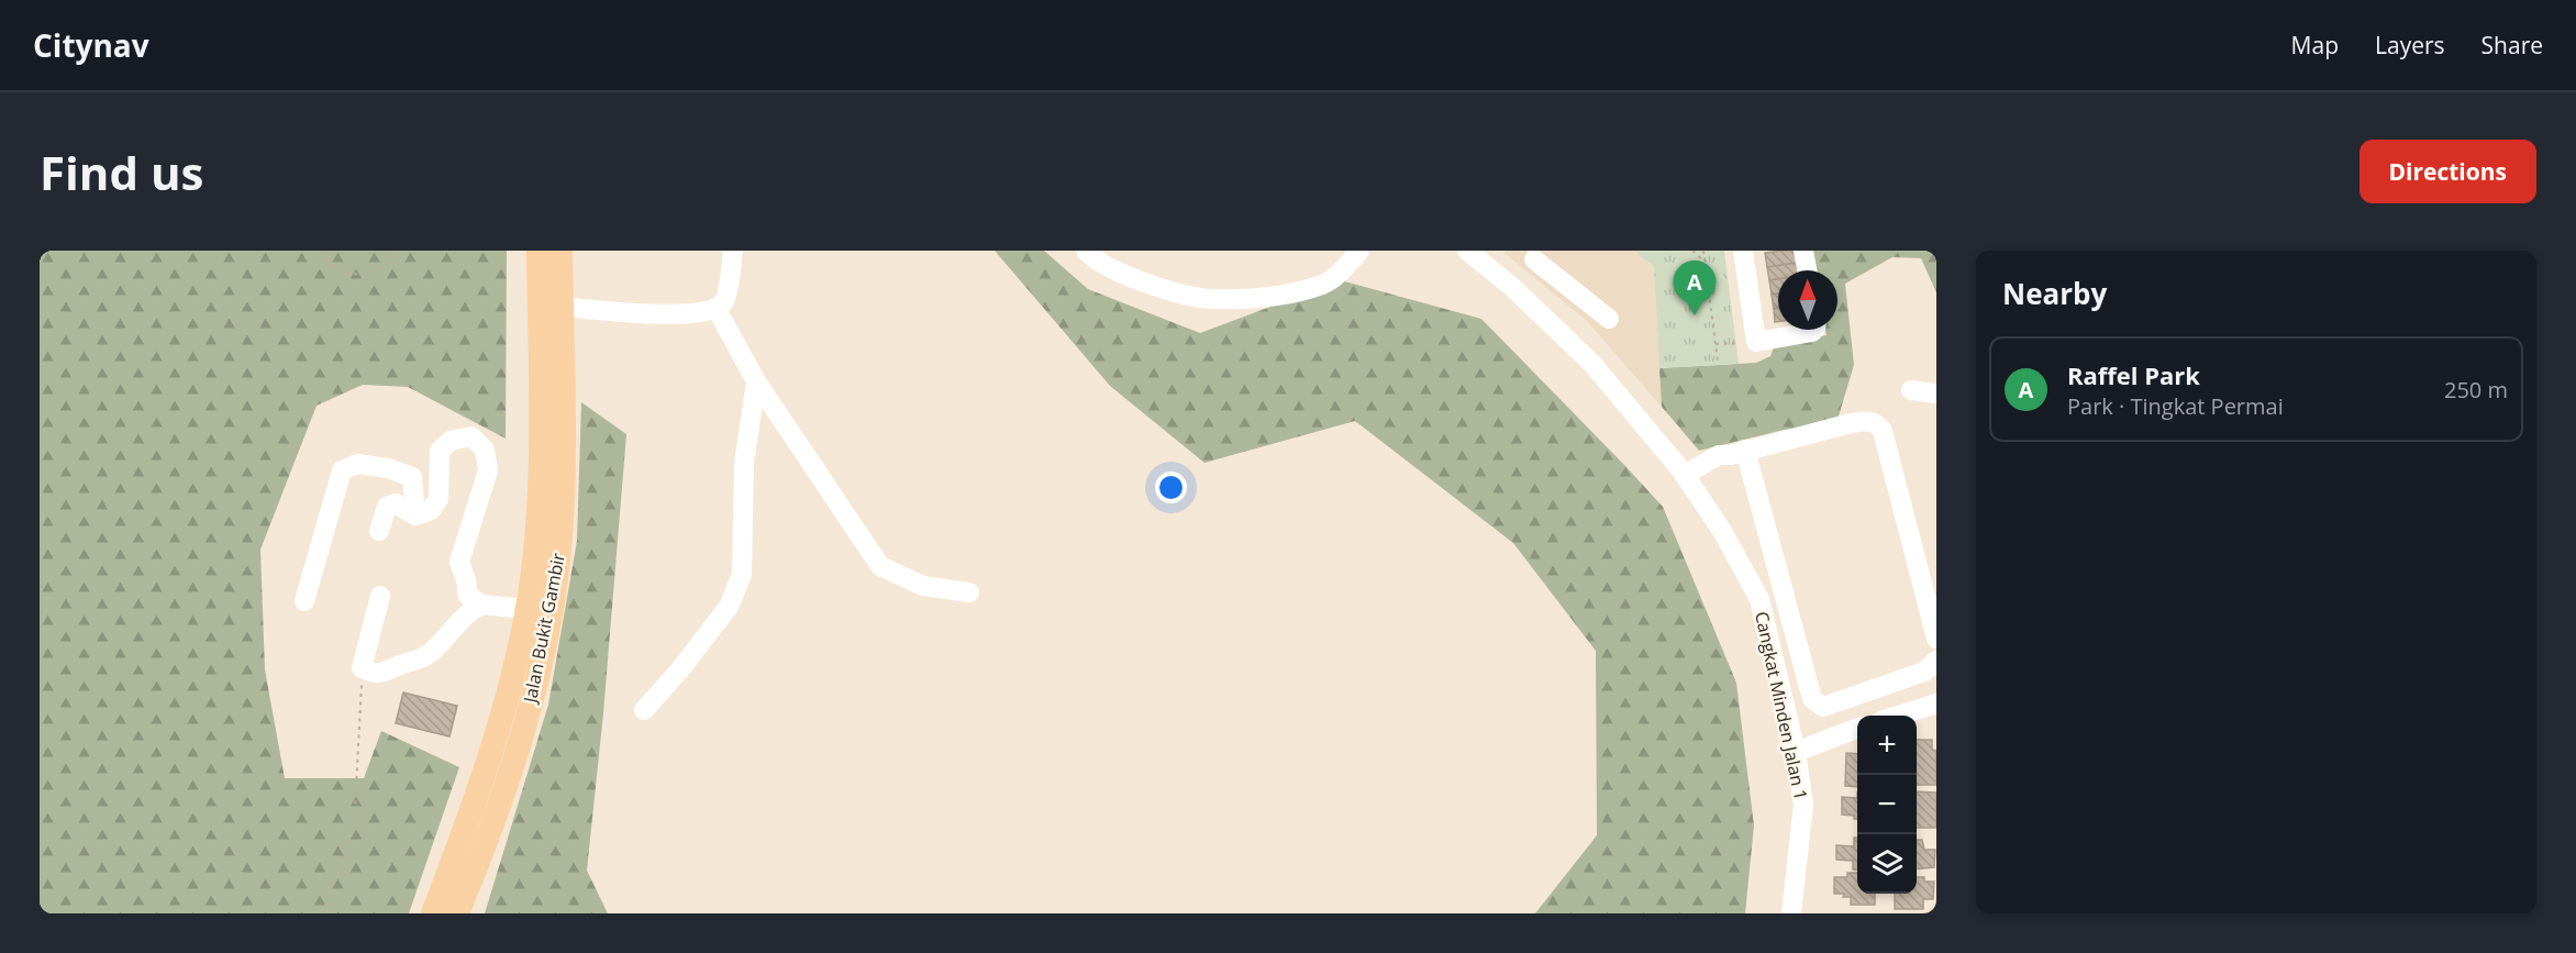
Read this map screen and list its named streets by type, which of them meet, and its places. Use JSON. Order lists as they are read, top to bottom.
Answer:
{
  "streets": {
    "main road": ["Jalan Bukit Gambir"],
    "street": ["Cangkat Minden Jalan 1"]
  },
  "north": "top",
  "page": {
    "header": "Citynav",
    "nav": ["Map", "Layers", "Share"],
    "buttons": "Directions",
    "title": "Find us",
    "heading": "Nearby",
    "pins": "A",
    "list": [
      {
        "mark": "A",
        "name": "Raffel Park",
        "note": "Park · Tingkat Permai",
        "value": "250 m"
      }
    ],
    "map_buttons": ["+", "−"]
  }
}
